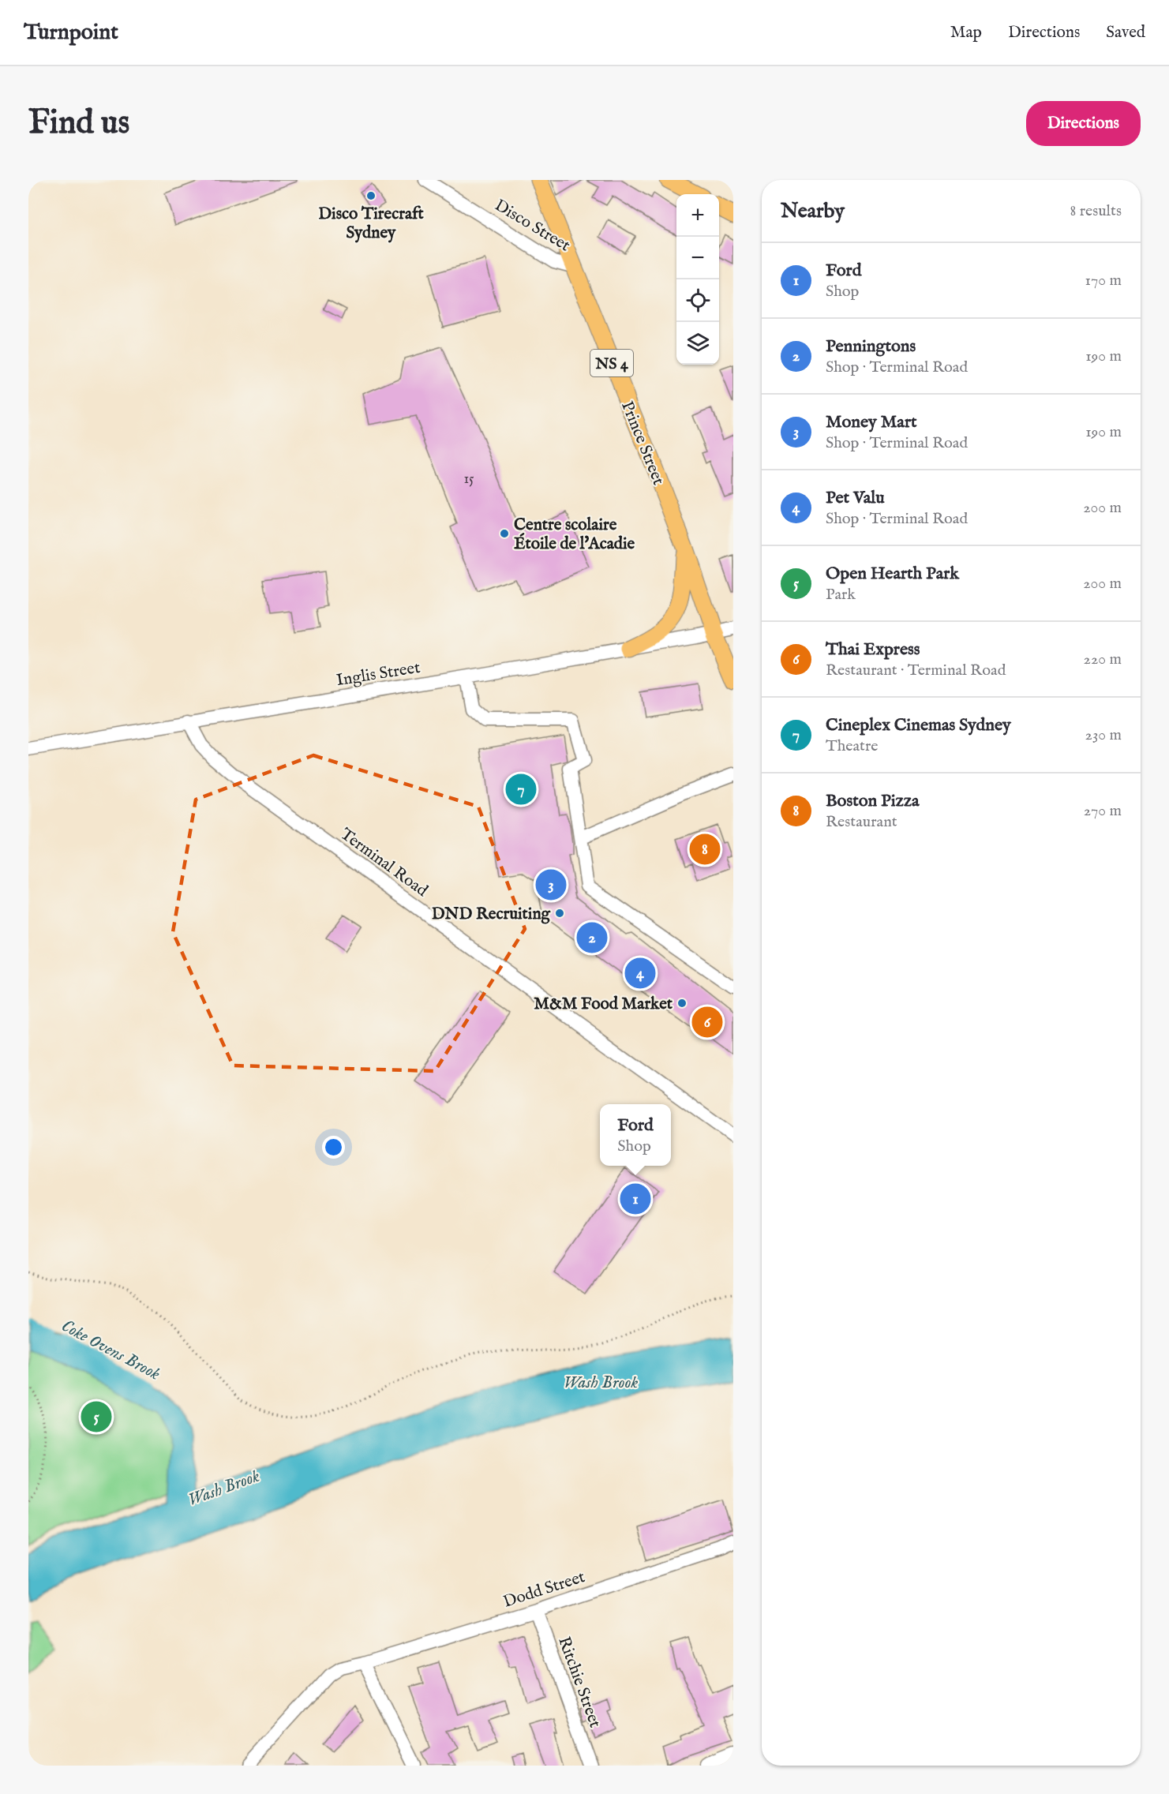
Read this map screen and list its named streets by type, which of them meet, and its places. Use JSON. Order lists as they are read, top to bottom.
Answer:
{
  "streets": {
    "main road": ["NS 4", "Prince Street"],
    "street": [
      "Disco Street",
      "Inglis Street",
      "Terminal Road",
      "Dodd Street",
      "Ritchie Street"
    ]
  },
  "crossings": [
    ["Disco Street", "Prince Street"],
    ["Prince Street", "Inglis Street"],
    ["Inglis Street", "Terminal Road"],
    ["Dodd Street", "Ritchie Street"]
  ],
  "water": ["Coke Ovens Brook", "Wash Brook"],
  "places": [
    "Disco Tirecraft Sydney",
    "Centre scolaire Étoile de l'Acadie",
    "DND Recruiting",
    "M&M Food Market"
  ],
  "house_numbers": ["15"],
  "page": {
    "header": "Turnpoint",
    "nav": ["Map", "Directions", "Saved"],
    "buttons": "Directions",
    "title": "Find us",
    "heading": ["Nearby", "8 results"],
    "map_buttons": ["+", "−"],
    "list": [
      {
        "mark": "1",
        "name": "Ford",
        "note": "Shop",
        "value": "170 m"
      },
      {
        "mark": "2",
        "name": "Penningtons",
        "note": "Shop · Terminal Road",
        "value": "190 m"
      },
      {
        "mark": "3",
        "name": "Money Mart",
        "note": "Shop · Terminal Road",
        "value": "190 m"
      },
      {
        "mark": "4",
        "name": "Pet Valu",
        "note": "Shop · Terminal Road",
        "value": "200 m"
      },
      {
        "mark": "5",
        "name": "Open Hearth Park",
        "note": "Park",
        "value": "200 m"
      },
      {
        "mark": "6",
        "name": "Thai Express",
        "note": "Restaurant · Terminal Road",
        "value": "220 m"
      },
      {
        "mark": "7",
        "name": "Cineplex Cinemas Sydney",
        "note": "Theatre",
        "value": "230 m"
      },
      {
        "mark": "8",
        "name": "Boston Pizza",
        "note": "Restaurant",
        "value": "270 m"
      }
    ],
    "pins": [
      "7",
      "8",
      "3",
      "2",
      "4",
      "6",
      "1",
      "5"
    ],
    "popup": ["Ford", "Shop"]
  }
}
